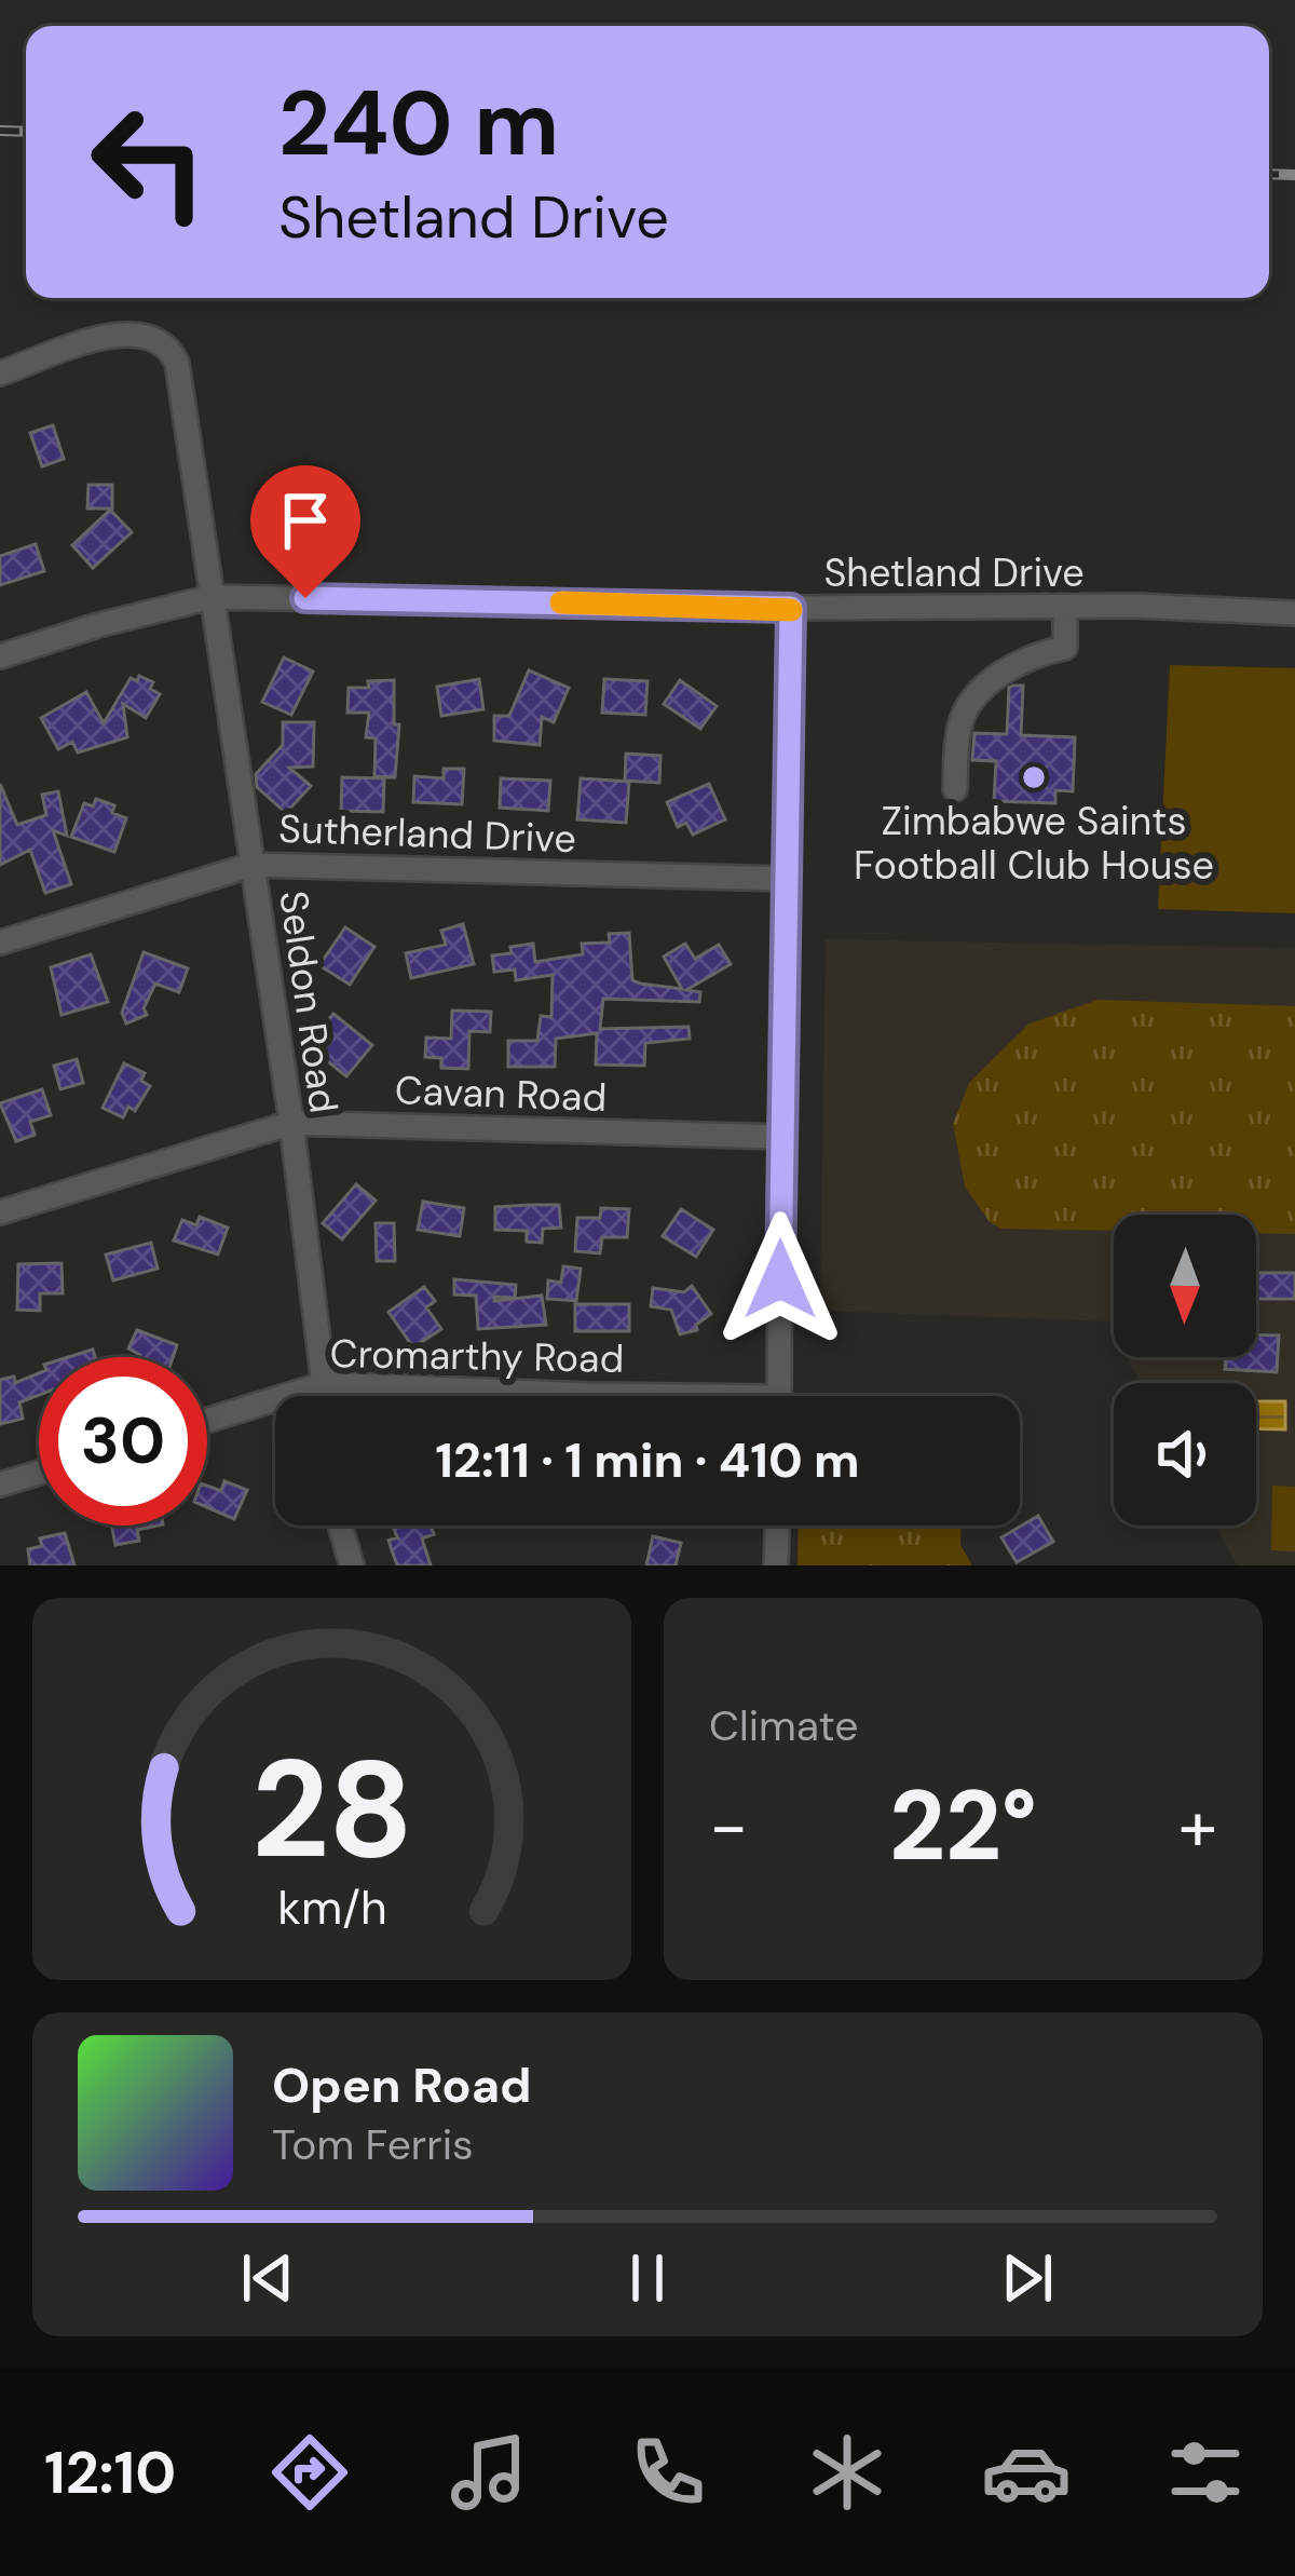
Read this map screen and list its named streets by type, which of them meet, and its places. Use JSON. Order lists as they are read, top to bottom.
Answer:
{
  "streets": {
    "street": [
      "Shetland Drive",
      "Sutherland Drive",
      "Seldon Road",
      "Cavan Road",
      "Cromarthy Road"
    ]
  },
  "crossings": [
    ["Shetland Drive", "Seldon Road"],
    ["Sutherland Drive", "Seldon Road"],
    ["Seldon Road", "Cavan Road"],
    ["Seldon Road", "Cromarthy Road"]
  ],
  "places": ["Zimbabwe Saints Football Club House"],
  "north": "bottom",
  "page": {
    "turn": ["240 m", "Shetland Drive"],
    "limit": "30",
    "trip": "12:11 · 1 min · 410 m",
    "tile": "Climate",
    "heat": ["−", "22°", "+"],
    "song": ["Open Road", "Tom Ferris"],
    "tabs": "12:10",
    "gauge": ["28", "km/h"]
  }
}
